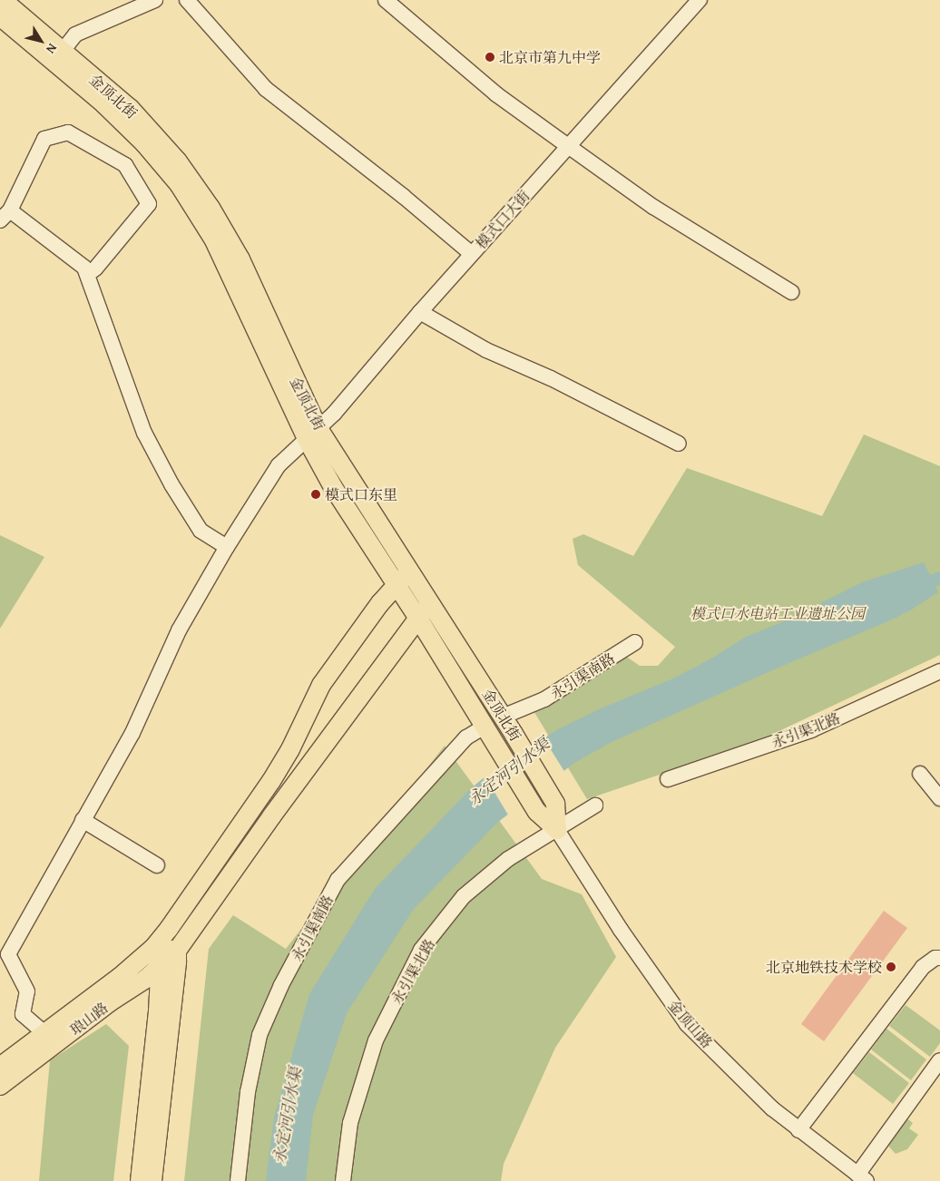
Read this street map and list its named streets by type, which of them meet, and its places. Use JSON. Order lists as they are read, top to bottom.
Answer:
{
  "streets": {
    "main road": ["金顶北街", "琅山路"],
    "street": [
      "模式口大街",
      "永引渠南路",
      "永引渠北路",
      "金顶山路"
    ]
  },
  "crossings": [
    ["金顶北街", "模式口大街"],
    ["金顶北街", "永引渠南路"],
    ["金顶北街", "永引渠北路"],
    ["金顶北街", "金顶山路"],
    ["永引渠北路", "金顶山路"]
  ],
  "water": ["永定河引水渠"],
  "parks": ["模式口水电站工业遗址公园"],
  "places": ["北京市第九中学", "模式口东里", "北京地铁技术学校"],
  "north": "bottom right"
}
